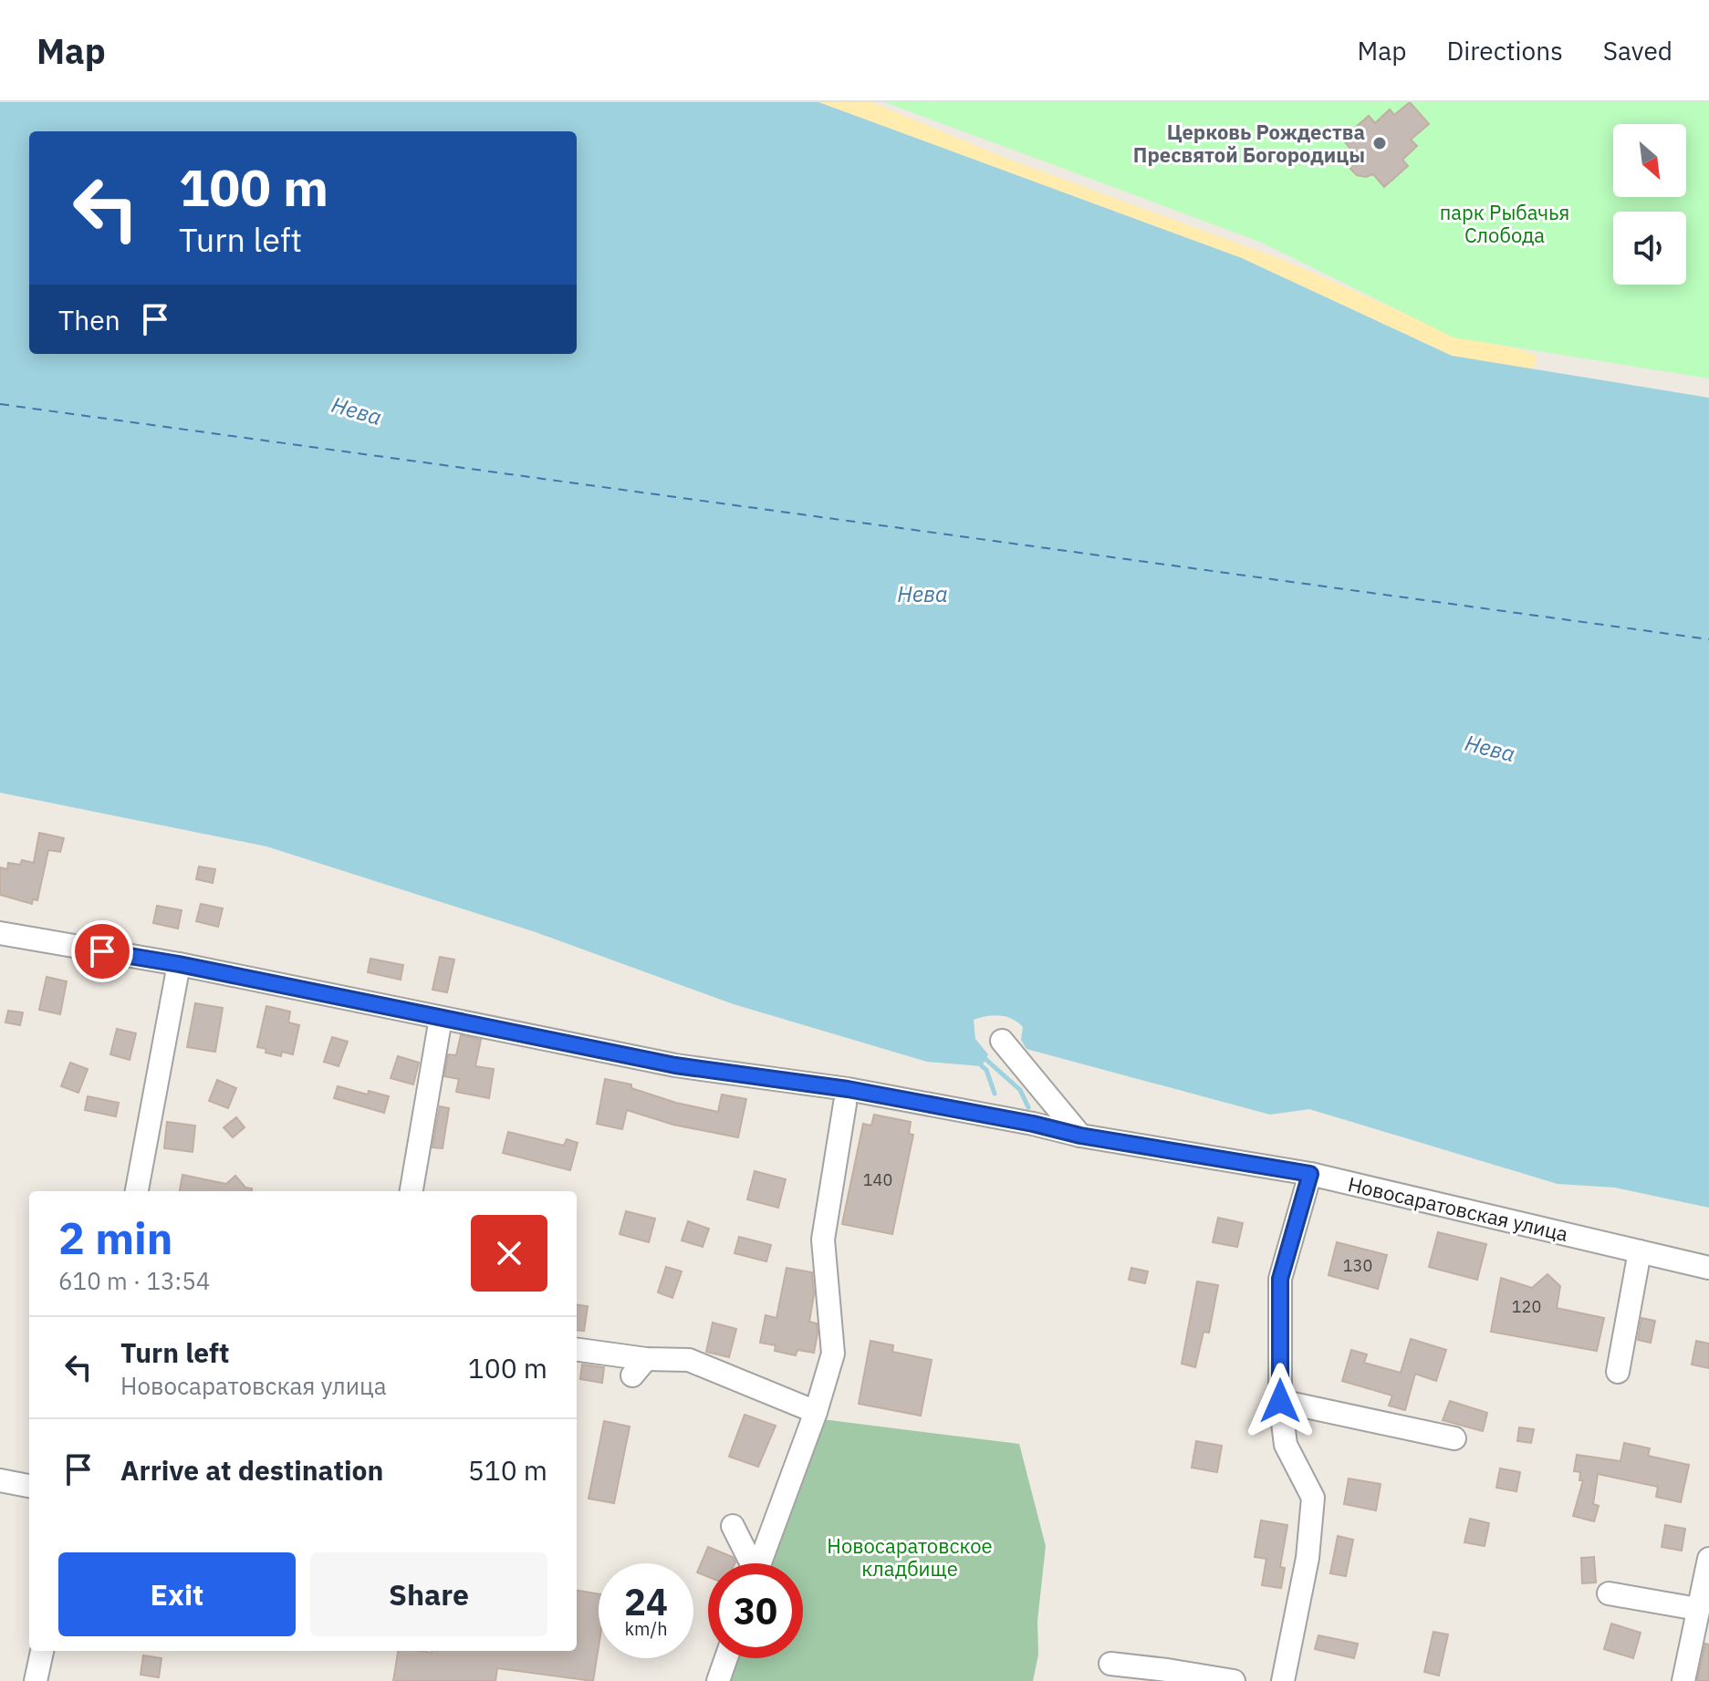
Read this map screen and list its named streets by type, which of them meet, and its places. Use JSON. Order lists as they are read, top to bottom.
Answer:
{
  "streets": {
    "street": ["Новосаратовская улица"]
  },
  "water": ["Нева"],
  "parks": ["парк Рыбачья Слобода", "Новосаратовское кладбище"],
  "places": ["Церковь Рождества Пресвятой Богородицы"],
  "house_numbers": ["140", "130", "120"],
  "north": "bottom right",
  "page": {
    "header": "Map",
    "nav": ["Map", "Directions", "Saved"],
    "turn": ["100 m", "Turn left"],
    "then": "Then",
    "heading": ["2 min", "610 m · 13:54"],
    "list": [
      {
        "name": "Turn left",
        "note": "Новосаратовская улица",
        "value": "100 m"
      },
      {
        "name": "Arrive at destination",
        "value": "510 m"
      }
    ],
    "buttons": ["Exit", "Share"],
    "speed": "24 km/h",
    "limit": "30"
  }
}
